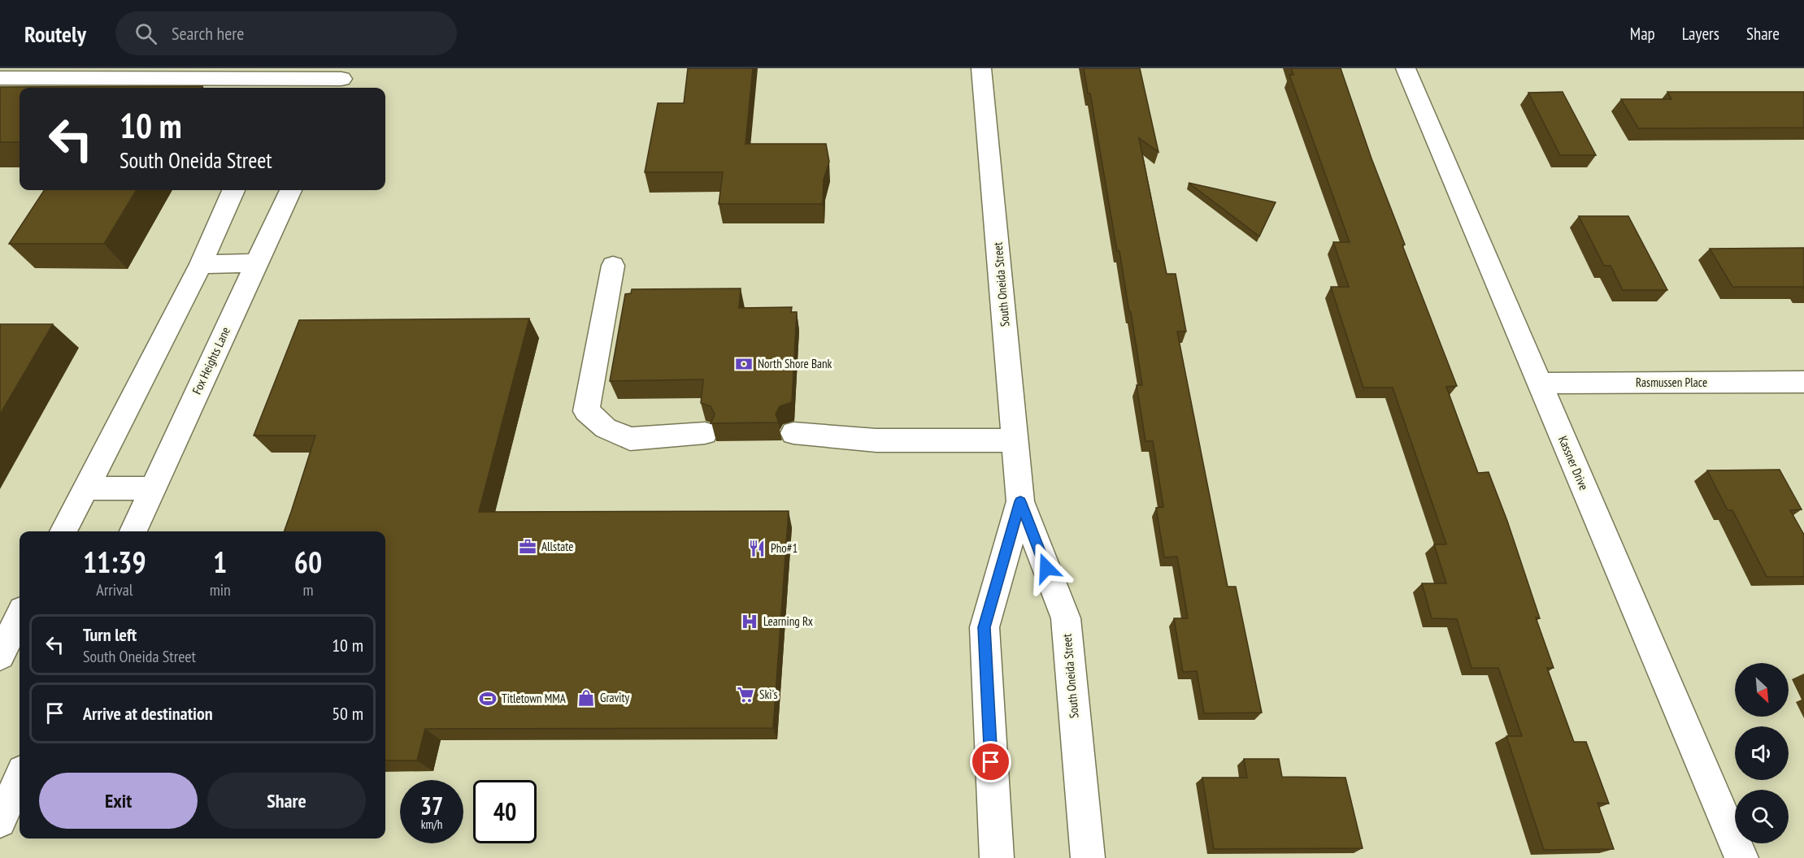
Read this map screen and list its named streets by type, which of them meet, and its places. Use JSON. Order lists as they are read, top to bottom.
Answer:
{
  "streets": {
    "street": [
      "South Oneida Street",
      "Fox Heights Lane",
      "Rasmussen Place",
      "Kassner Drive"
    ]
  },
  "crossings": [
    ["Rasmussen Place", "Kassner Drive"]
  ],
  "places": {
    "bank": ["North Shore Bank"],
    "office": ["Allstate"],
    "restaurant": ["Pho#1"],
    "hospital": ["Learning Rx"],
    "supermarket": ["Ski's"],
    "shop": ["Gravity"],
    "sports": ["Titletown MMA"]
  },
  "north": "bottom right",
  "page": {
    "header": "Routely",
    "search": "Search here",
    "nav": ["Map", "Layers", "Share"],
    "turn": ["10 m", "South Oneida Street"],
    "eta": [
      "11:39",
      "Arrival",
      "1",
      "min",
      "60",
      "m"
    ],
    "list": [
      {
        "name": "Turn left",
        "note": "South Oneida Street",
        "value": "10 m"
      },
      {
        "name": "Arrive at destination",
        "value": "50 m"
      }
    ],
    "buttons": ["Exit", "Share"],
    "speed": "37 km/h",
    "limit": "40"
  }
}
